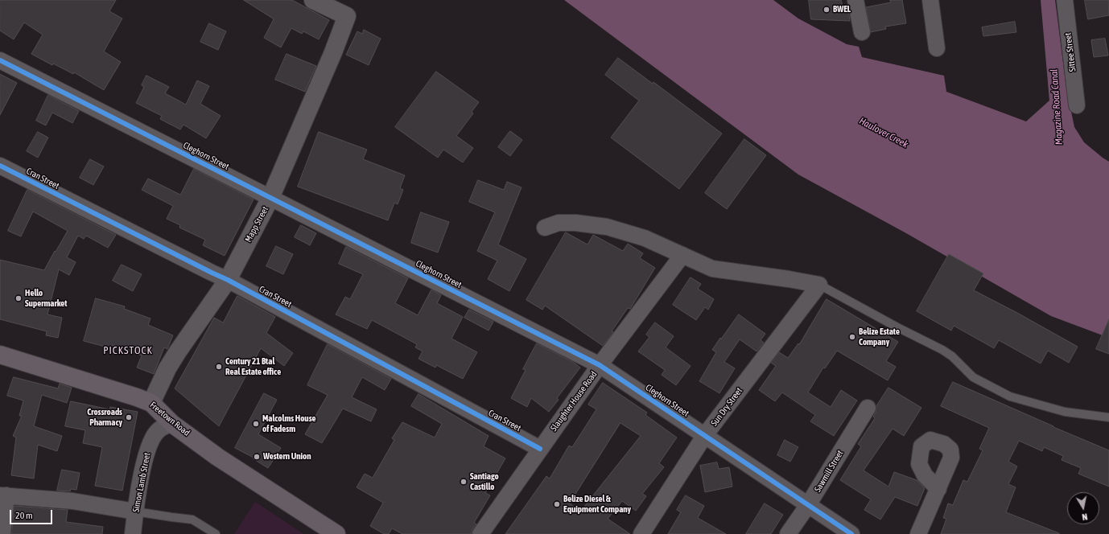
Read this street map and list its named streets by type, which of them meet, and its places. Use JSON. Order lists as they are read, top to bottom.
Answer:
{
  "streets": {
    "main road": ["Freetown Road"],
    "street": [
      "Sittee Street",
      "Cleghorn Street",
      "Cran Street",
      "Mapp Street",
      "Slaughter House Road",
      "Sun Dry Street",
      "Sawmill Street",
      "Simon Lamb Street"
    ]
  },
  "crossings": [
    ["Cleghorn Street", "Mapp Street"],
    ["Cleghorn Street", "Slaughter House Road"],
    ["Cleghorn Street", "Sun Dry Street"],
    ["Cleghorn Street", "Sawmill Street"],
    ["Cran Street", "Mapp Street"],
    ["Cran Street", "Slaughter House Road"],
    ["Mapp Street", "Freetown Road"],
    ["Freetown Road", "Simon Lamb Street"]
  ],
  "districts": ["PICKSTOCK"],
  "water": ["Magazine Road Canal", "Haulover Creek"],
  "places": [
    "BWEL",
    "Hello Supermarket",
    "Belize Estate Company",
    "Century 21 Btal Real Estate office",
    "Crossroads Pharmacy",
    "Malcolms House of Fadesm",
    "Western Union",
    "Santiago Castillo",
    "Belize Diesel & Equipment Company"
  ],
  "scale_bar": "20 m",
  "north": "bottom"
}
